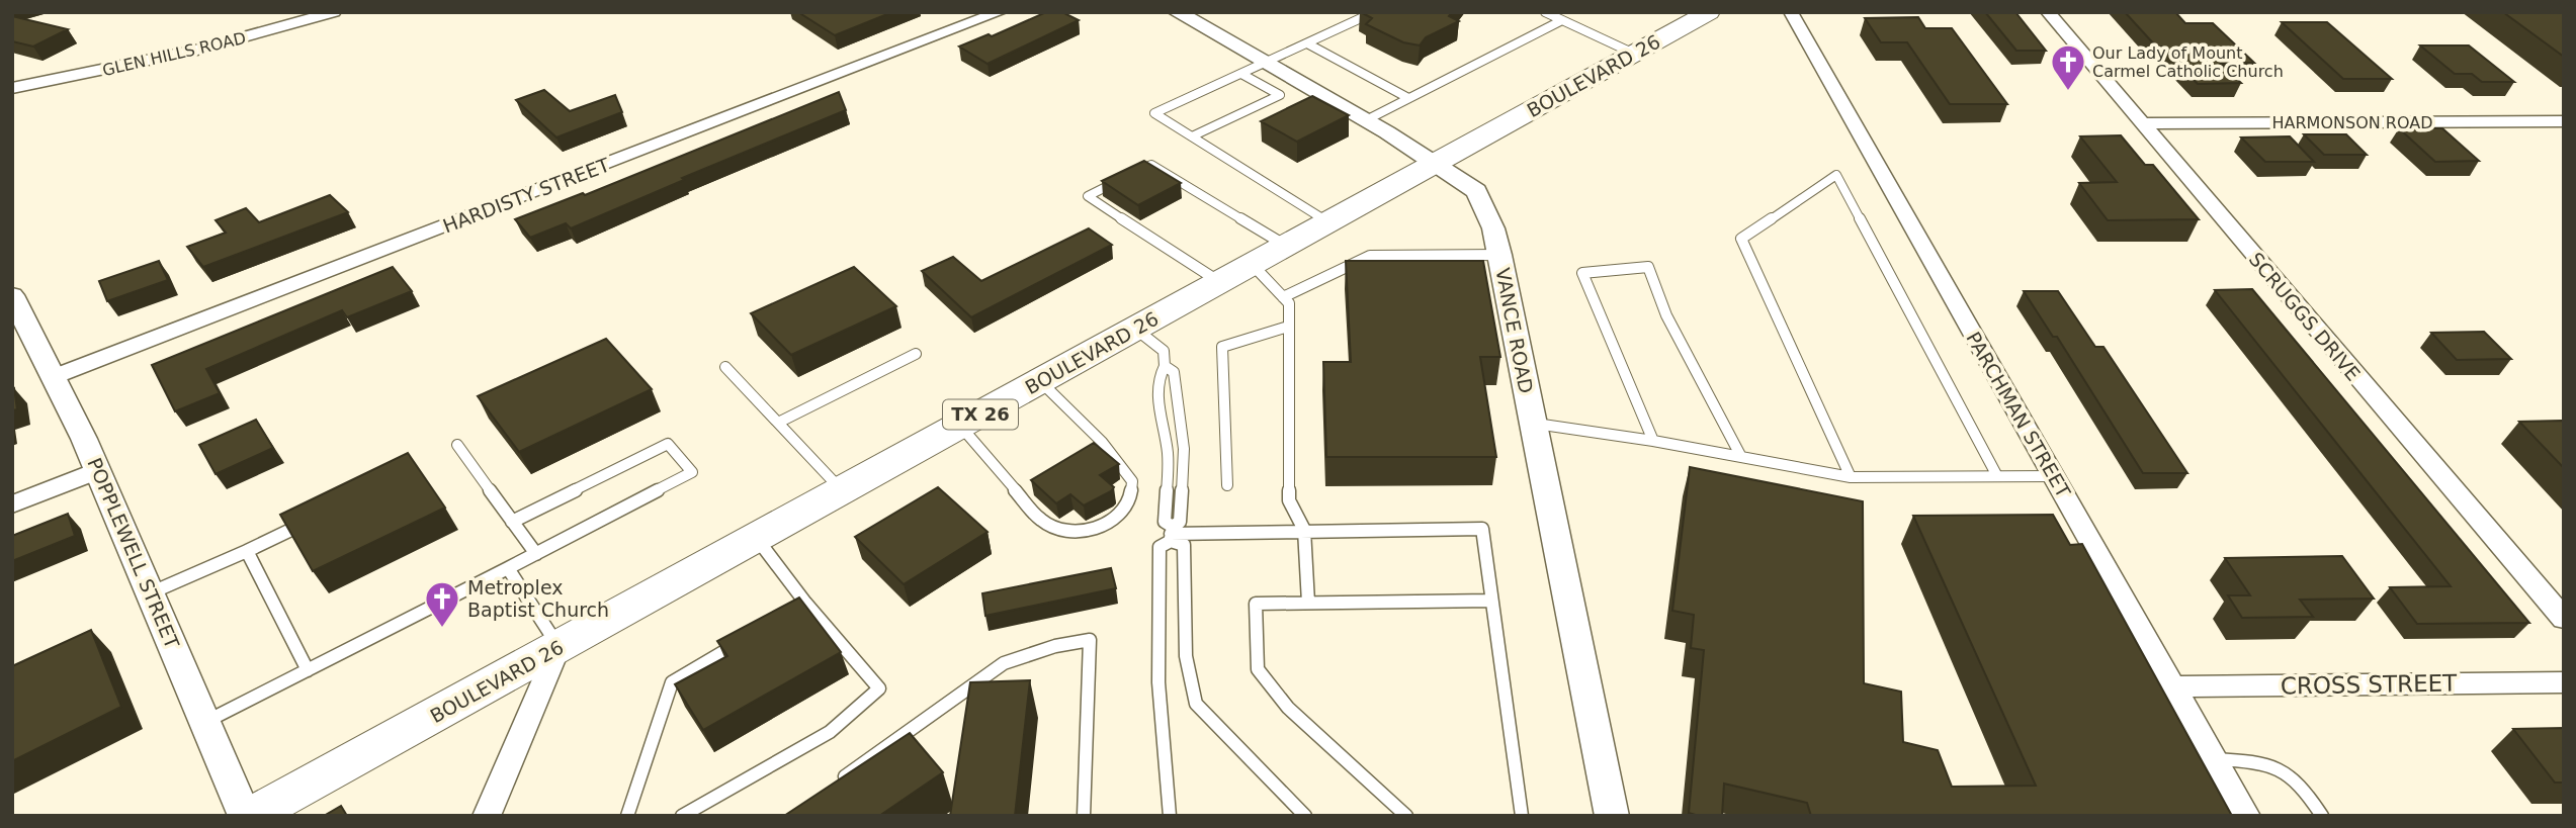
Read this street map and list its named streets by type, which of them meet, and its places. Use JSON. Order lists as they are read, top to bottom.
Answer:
{
  "streets": {
    "main road": ["BOULEVARD 26", "TX 26"],
    "street": [
      "GLEN HILLS ROAD",
      "HARMONSON ROAD",
      "HARDISTY STREET",
      "SCRUGGS DRIVE",
      "VANCE ROAD",
      "PARCHMAN STREET",
      "POPPLEWELL STREET",
      "CROSS STREET"
    ]
  },
  "crossings": [
    ["BOULEVARD 26", "VANCE ROAD"],
    ["HARMONSON ROAD", "SCRUGGS DRIVE"],
    ["HARDISTY STREET", "POPPLEWELL STREET"],
    ["PARCHMAN STREET", "CROSS STREET"]
  ],
  "places": {
    "church": ["Our Lady of Mount Carmel Catholic Church", "Metroplex Baptist Church"]
  }
}
